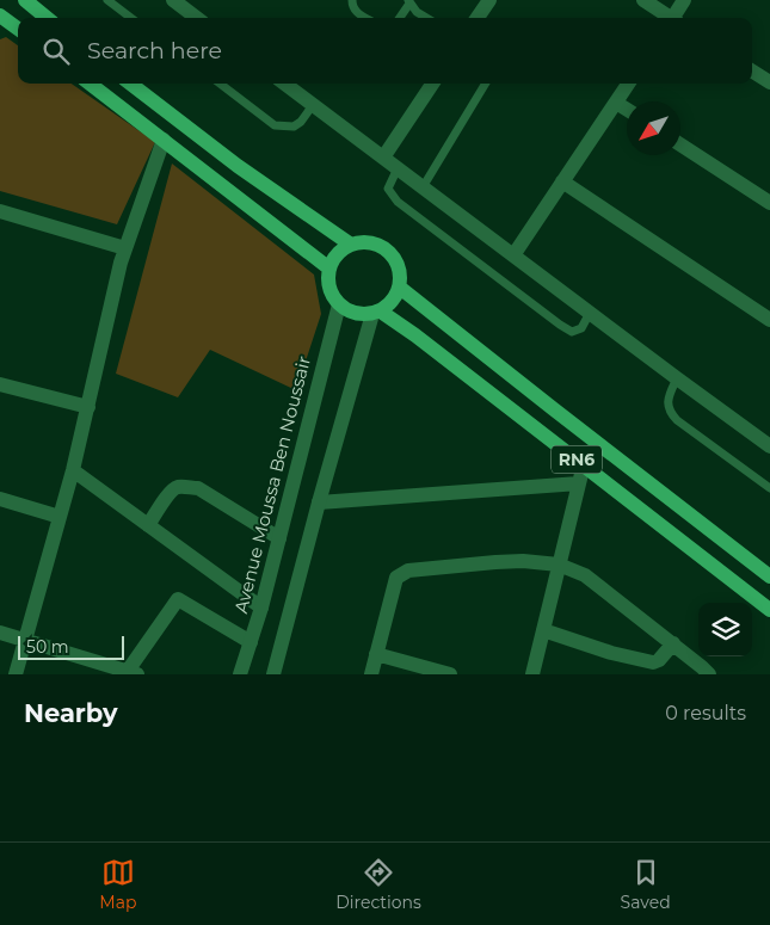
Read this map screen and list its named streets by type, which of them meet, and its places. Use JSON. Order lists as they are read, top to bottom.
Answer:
{
  "streets": {
    "main road": ["RN6"],
    "street": ["Avenue Moussa Ben Noussair"]
  },
  "crossings": [
    ["RN6", "Avenue Moussa Ben Noussair"]
  ],
  "scale_bar": "50 m",
  "north": "bottom left",
  "page": {
    "search": "Search here",
    "scale": "50 m",
    "heading": ["Nearby", "0 results"],
    "nav": ["Map", "Directions", "Saved"]
  }
}
